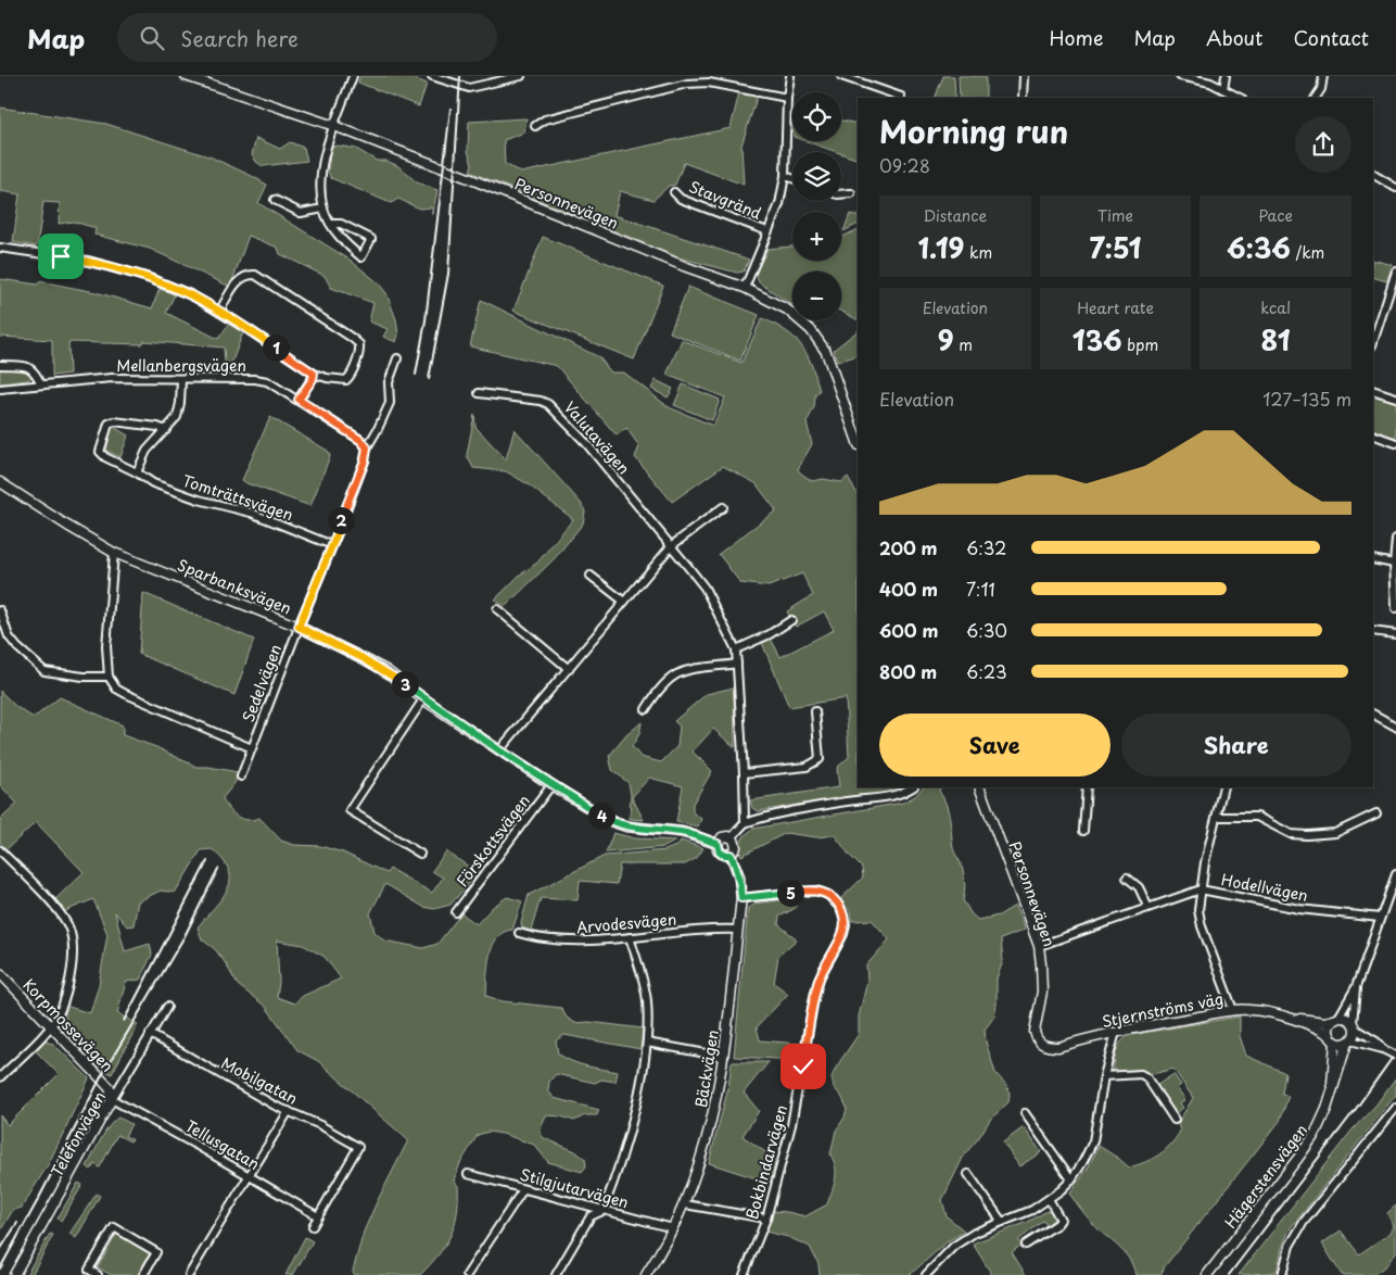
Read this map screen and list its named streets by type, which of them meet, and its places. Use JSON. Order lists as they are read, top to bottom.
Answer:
{
  "streets": {
    "street": [
      "Stavgränd",
      "Personnevägen",
      "Mellanbergsvägen",
      "Valutavägen",
      "Tomträttsvägen",
      "Sparbanksvägen",
      "Sedelvägen",
      "Förskottsvägen",
      "Hodellvägen",
      "Arvodesvägen",
      "Stjernströms väg",
      "Korpmossevägen",
      "Bäckvägen",
      "Mobilgatan",
      "Telefonvägen",
      "Tellusgatan",
      "Bokbindarvägen",
      "Hägerstensvägen",
      "Stilgjutarvägen"
    ]
  },
  "crossings": [
    ["Personnevägen", "Hodellvägen"],
    ["Personnevägen", "Stjernströms väg"],
    ["Mellanbergsvägen", "Sedelvägen"],
    ["Tomträttsvägen", "Sedelvägen"],
    ["Sparbanksvägen", "Sedelvägen"],
    ["Sparbanksvägen", "Förskottsvägen"],
    ["Sparbanksvägen", "Bäckvägen"],
    ["Arvodesvägen", "Bäckvägen"],
    ["Stjernströms väg", "Hägerstensvägen"],
    ["Korpmossevägen", "Telefonvägen"],
    ["Korpmossevägen", "Tellusgatan"],
    ["Bäckvägen", "Bokbindarvägen"],
    ["Bäckvägen", "Stilgjutarvägen"],
    ["Mobilgatan", "Telefonvägen"],
    ["Mobilgatan", "Tellusgatan"],
    ["Telefonvägen", "Tellusgatan"]
  ],
  "page": {
    "header": "Map",
    "search": "Search here",
    "nav": [
      "Home",
      "Map",
      "About",
      "Contact"
    ],
    "map_buttons": ["+", "−"],
    "heading": ["Morning run", "09:28"],
    "stats": [
      ["Distance", "1.19 km"],
      ["Time", "7:51"],
      ["Pace", "6:36 /km"],
      ["Elevation", "9 m"],
      ["Heart rate", "136 bpm"],
      ["kcal", "81"]
    ],
    "pins": [
      "1",
      "2",
      "3",
      "4",
      "5"
    ],
    "chart": ["Elevation", "127–135 m"],
    "list": [
      {
        "name": "200 m",
        "note": "6:32"
      },
      {
        "name": "400 m",
        "note": "7:11"
      },
      {
        "name": "600 m",
        "note": "6:30"
      },
      {
        "name": "800 m",
        "note": "6:23"
      }
    ],
    "buttons": ["Save", "Share"]
  }
}
